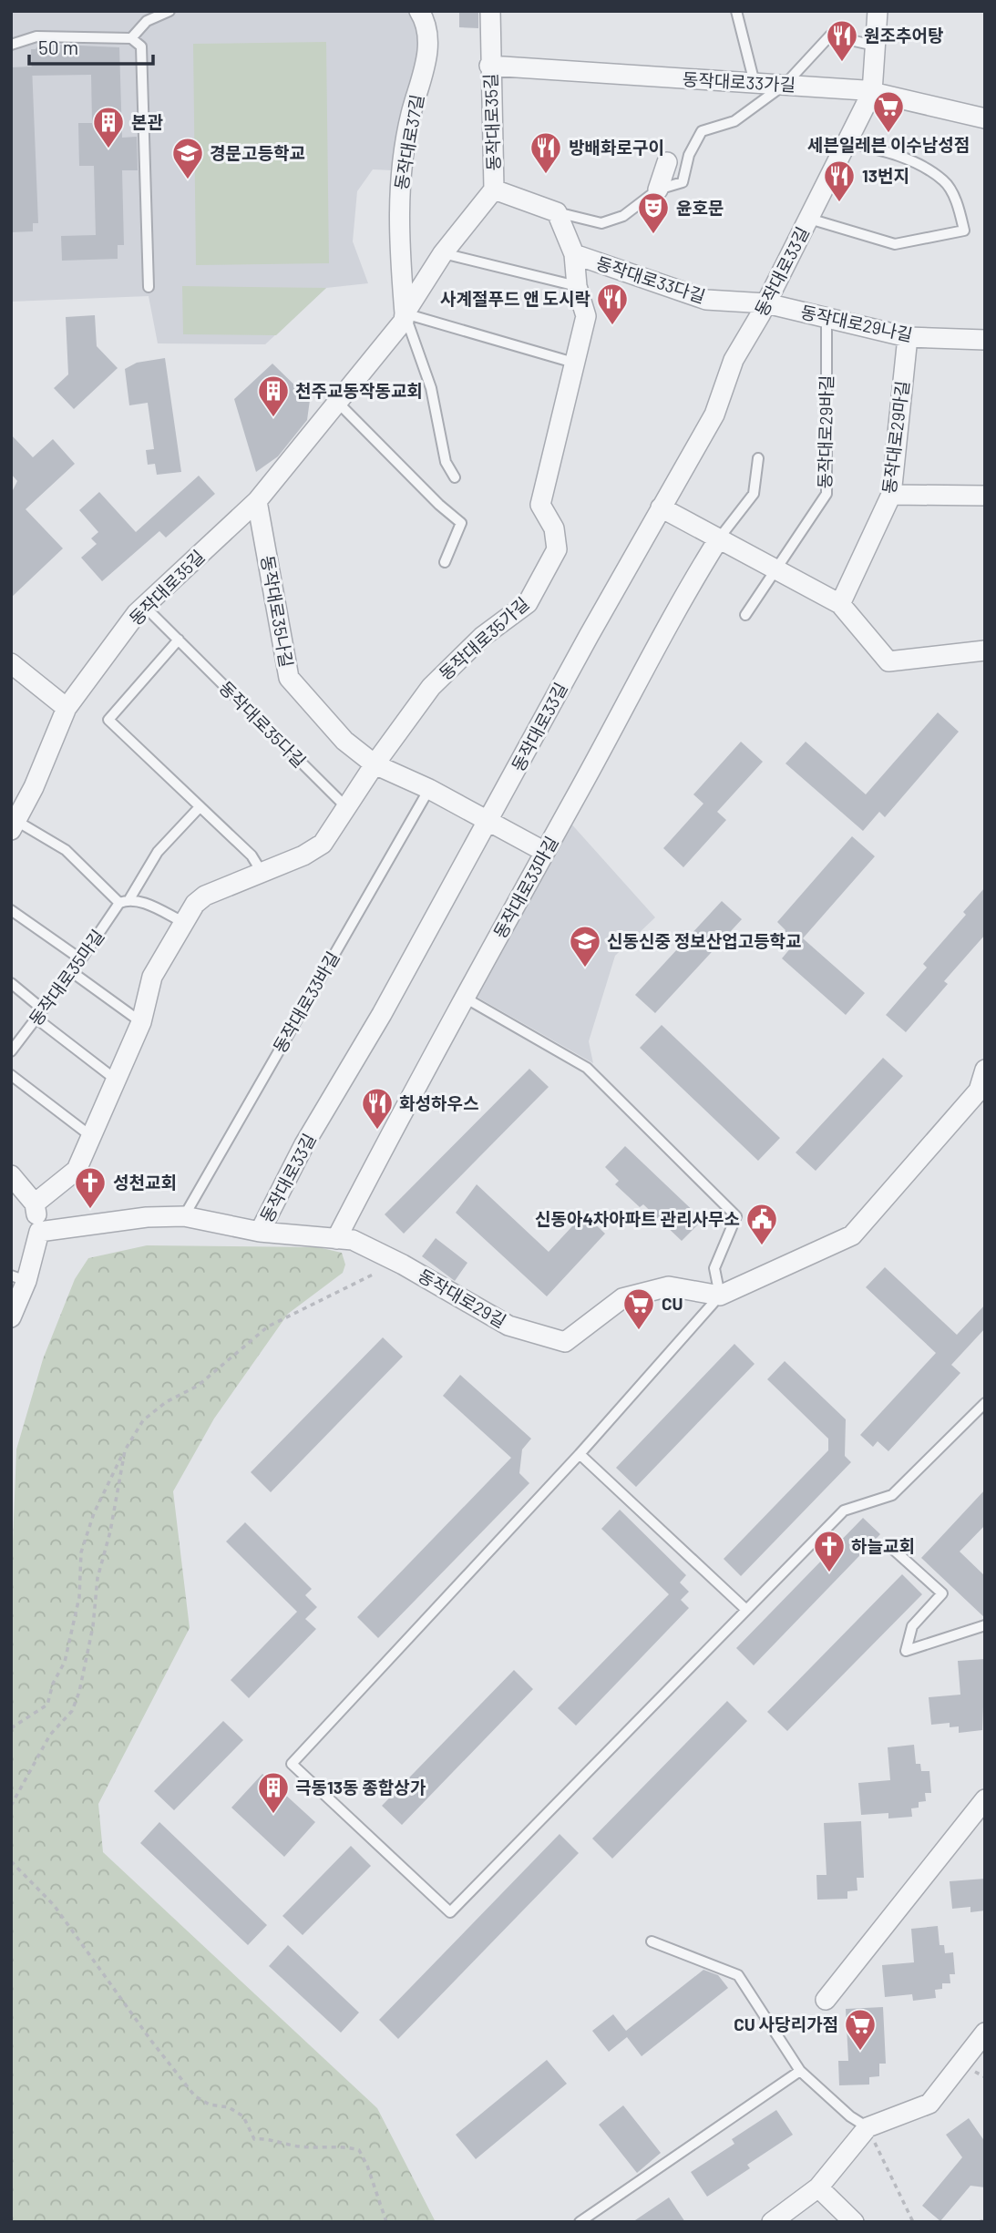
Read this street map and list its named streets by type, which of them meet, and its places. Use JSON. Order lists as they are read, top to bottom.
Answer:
{
  "streets": {
    "street": [
      "동작대로33가길",
      "동작대로35길",
      "동작대로37길",
      "동작대로33길",
      "동작대로33다길",
      "동작대로29나길",
      "동작대로29마길",
      "동작대로35나길",
      "동작대로35가길",
      "동작대로33마길",
      "동작대로29길"
    ],
    "lane": [
      "동작대로29바길",
      "동작대로35다길",
      "동작대로35마길",
      "동작대로33바길"
    ]
  },
  "crossings": [
    ["동작대로33가길", "동작대로35길"],
    ["동작대로33가길", "동작대로33길"],
    ["동작대로35길", "동작대로37길"],
    ["동작대로35길", "동작대로35나길"],
    ["동작대로35길", "동작대로35다길"],
    ["동작대로33길", "동작대로33다길"],
    ["동작대로33길", "동작대로29나길"],
    ["동작대로33길", "동작대로29길"],
    ["동작대로33다길", "동작대로29나길"],
    ["동작대로33다길", "동작대로35가길"],
    ["동작대로29나길", "동작대로29바길"],
    ["동작대로29나길", "동작대로29마길"],
    ["동작대로35나길", "동작대로35가길"],
    ["동작대로35가길", "동작대로35다길"],
    ["동작대로33마길", "동작대로29길"],
    ["동작대로33바길", "동작대로29길"]
  ],
  "places": {
    "restaurant": [
      "원조추어탕",
      "방배화로구이",
      "13번지",
      "사계절푸드 앤 도시락",
      "화성하우스"
    ],
    "supermarket": ["세븐일레븐 이수남성점", "CU", "CU 사당리가점"],
    "building": ["본관", "천주교동작동교회", "극동13동 종합상가"],
    "school or university": ["경문고등학교", "신동신중 정보산업고등학교"],
    "theatre": ["윤호문"],
    "church": ["성천교회", "하늘교회"],
    "public building": ["신동아4차아파트 관리사무소"]
  },
  "scale_bar": "50 m"
}
